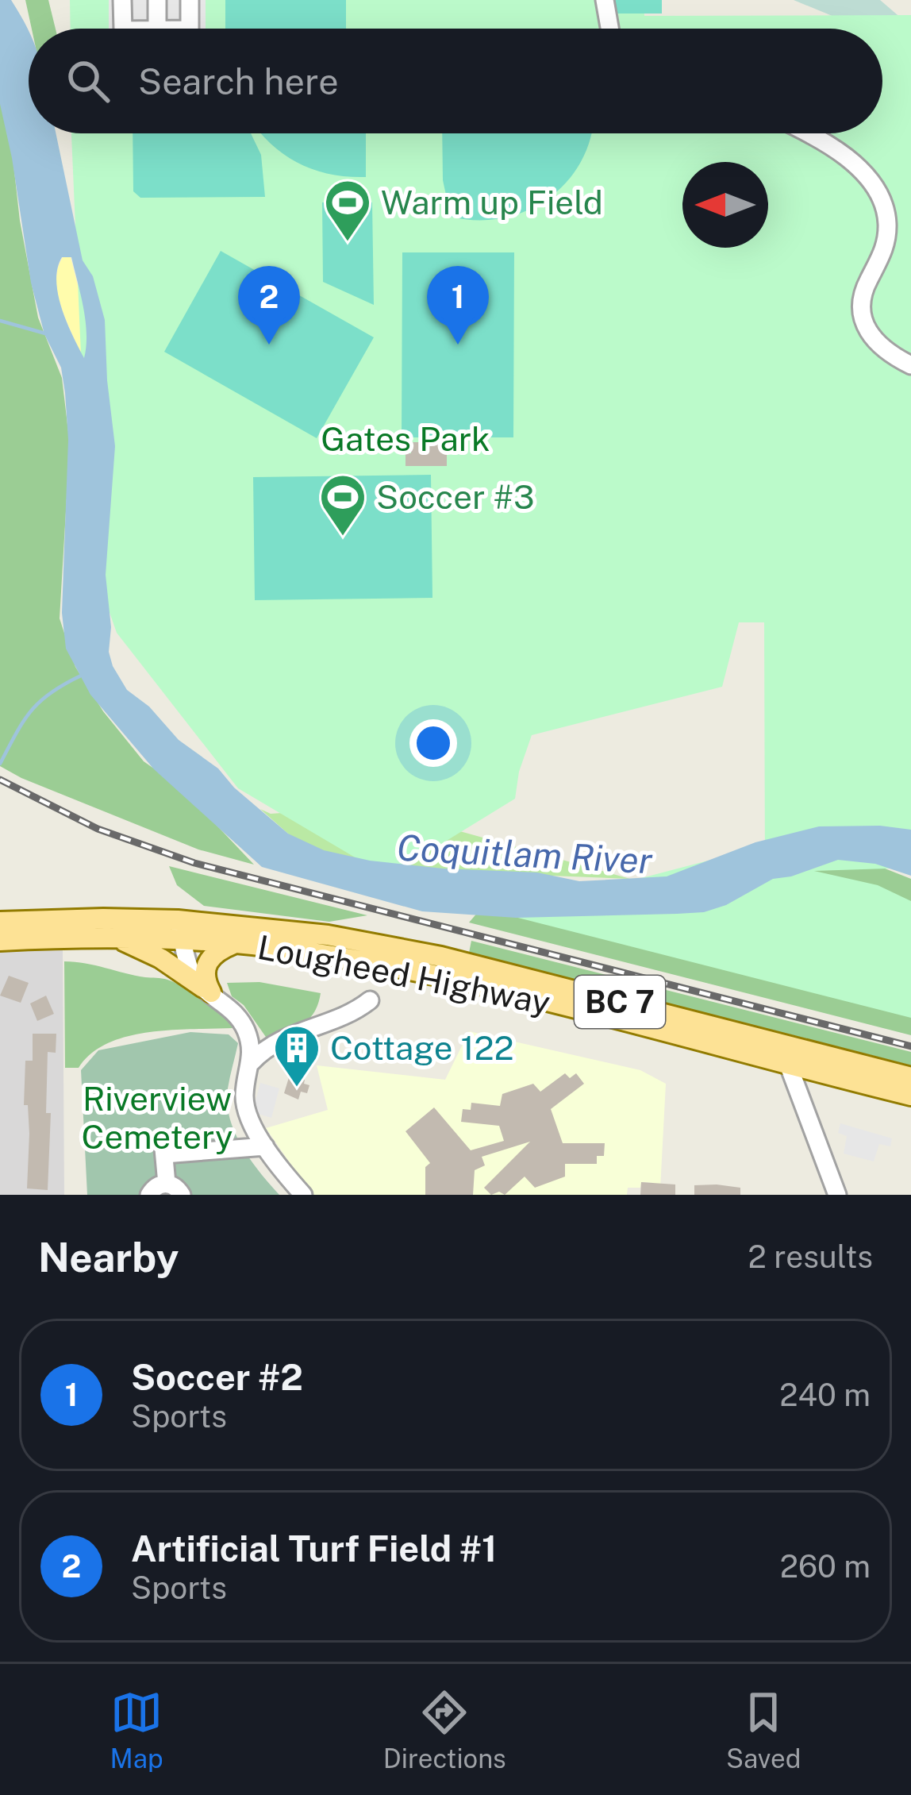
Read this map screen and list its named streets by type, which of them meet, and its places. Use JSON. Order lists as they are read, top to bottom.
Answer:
{
  "streets": {
    "main road": ["Lougheed Highway", "BC 7"]
  },
  "water": ["Coquitlam River"],
  "parks": ["Gates Park", "Riverview Cemetery"],
  "places": {
    "sports": ["Warm up Field", "Soccer #3"],
    "building": ["Cottage 122"]
  },
  "north": "left",
  "page": {
    "search": "Search here",
    "pins": ["1", "2"],
    "heading": ["Nearby", "2 results"],
    "list": [
      {
        "mark": "1",
        "name": "Soccer #2",
        "note": "Sports",
        "value": "240 m"
      },
      {
        "mark": "2",
        "name": "Artificial Turf Field #1",
        "note": "Sports",
        "value": "260 m"
      }
    ],
    "nav": ["Map", "Directions", "Saved"]
  }
}
